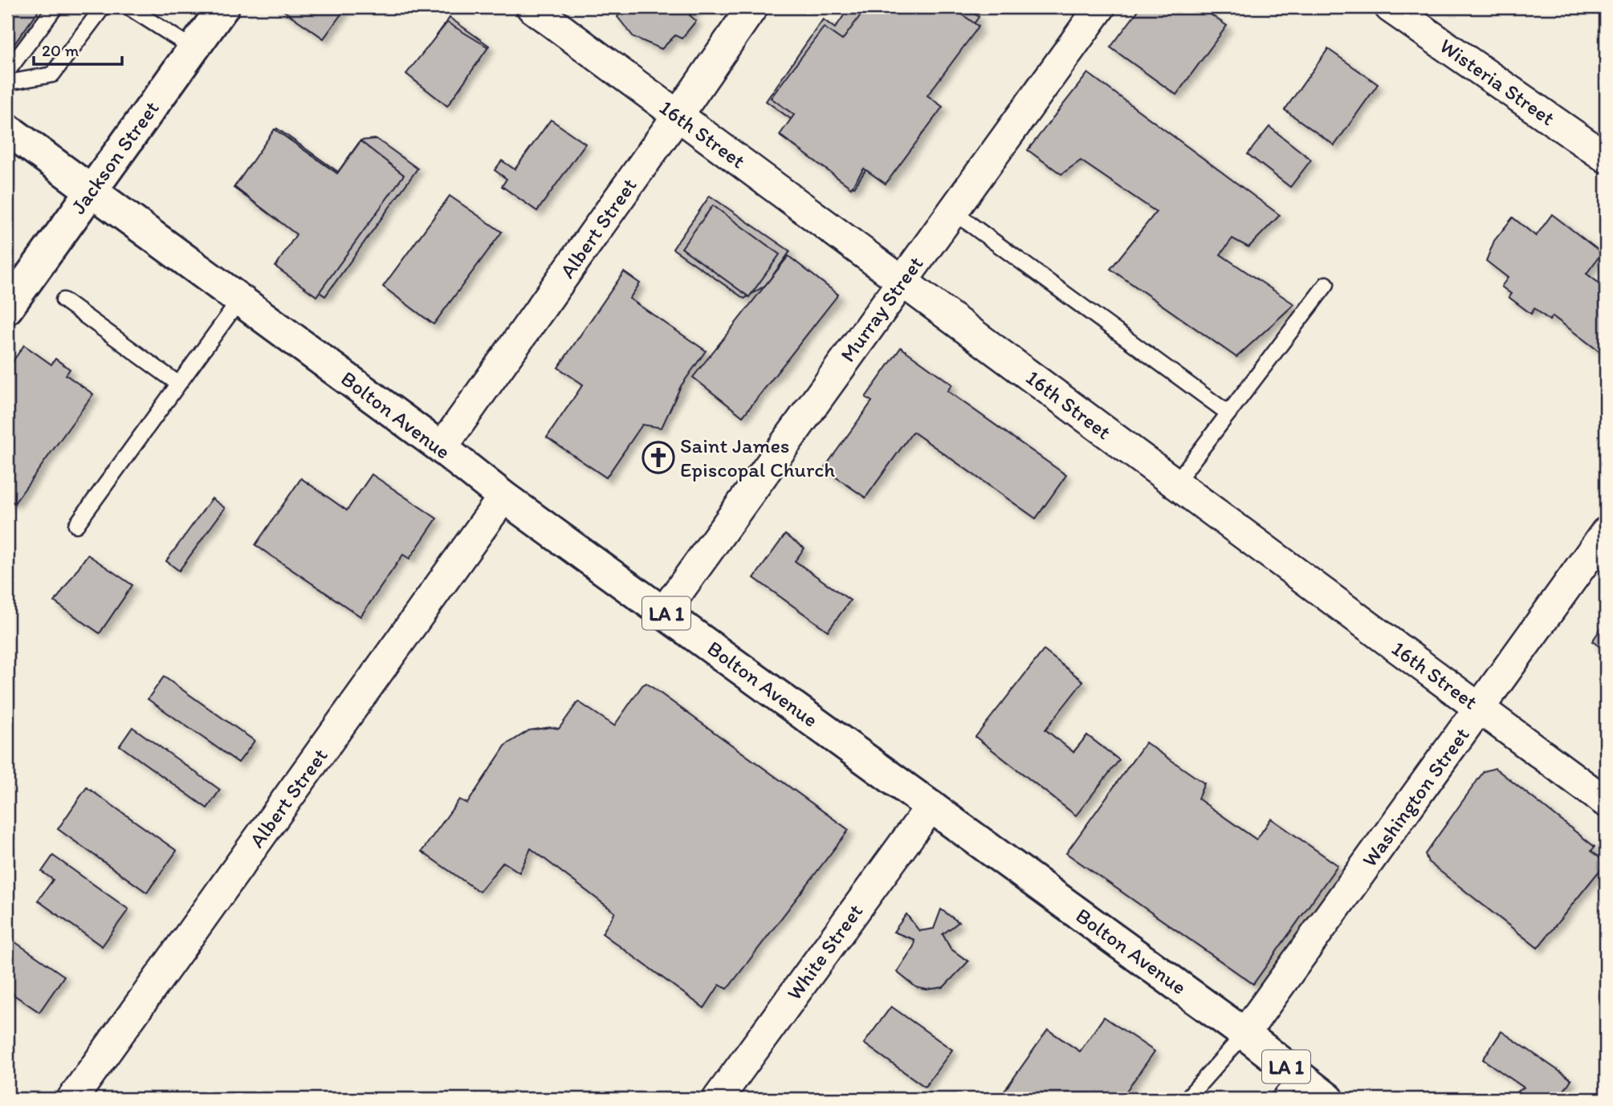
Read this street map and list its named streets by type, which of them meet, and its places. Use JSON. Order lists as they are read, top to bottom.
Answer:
{
  "streets": {
    "main road": ["Jackson Street", "Bolton Avenue", "LA 1"],
    "street": [
      "Wisteria Street",
      "16th Street",
      "Albert Street",
      "Murray Street",
      "Washington Street",
      "White Street"
    ]
  },
  "crossings": [
    ["16th Street", "Albert Street"],
    ["16th Street", "Murray Street"],
    ["16th Street", "Washington Street"],
    ["Jackson Street", "Bolton Avenue"],
    ["Albert Street", "Bolton Avenue"],
    ["Murray Street", "Bolton Avenue"],
    ["Bolton Avenue", "Washington Street"],
    ["Bolton Avenue", "White Street"]
  ],
  "places": {
    "church": ["Saint James Episcopal Church"]
  },
  "scale_bar": "20 m"
}
